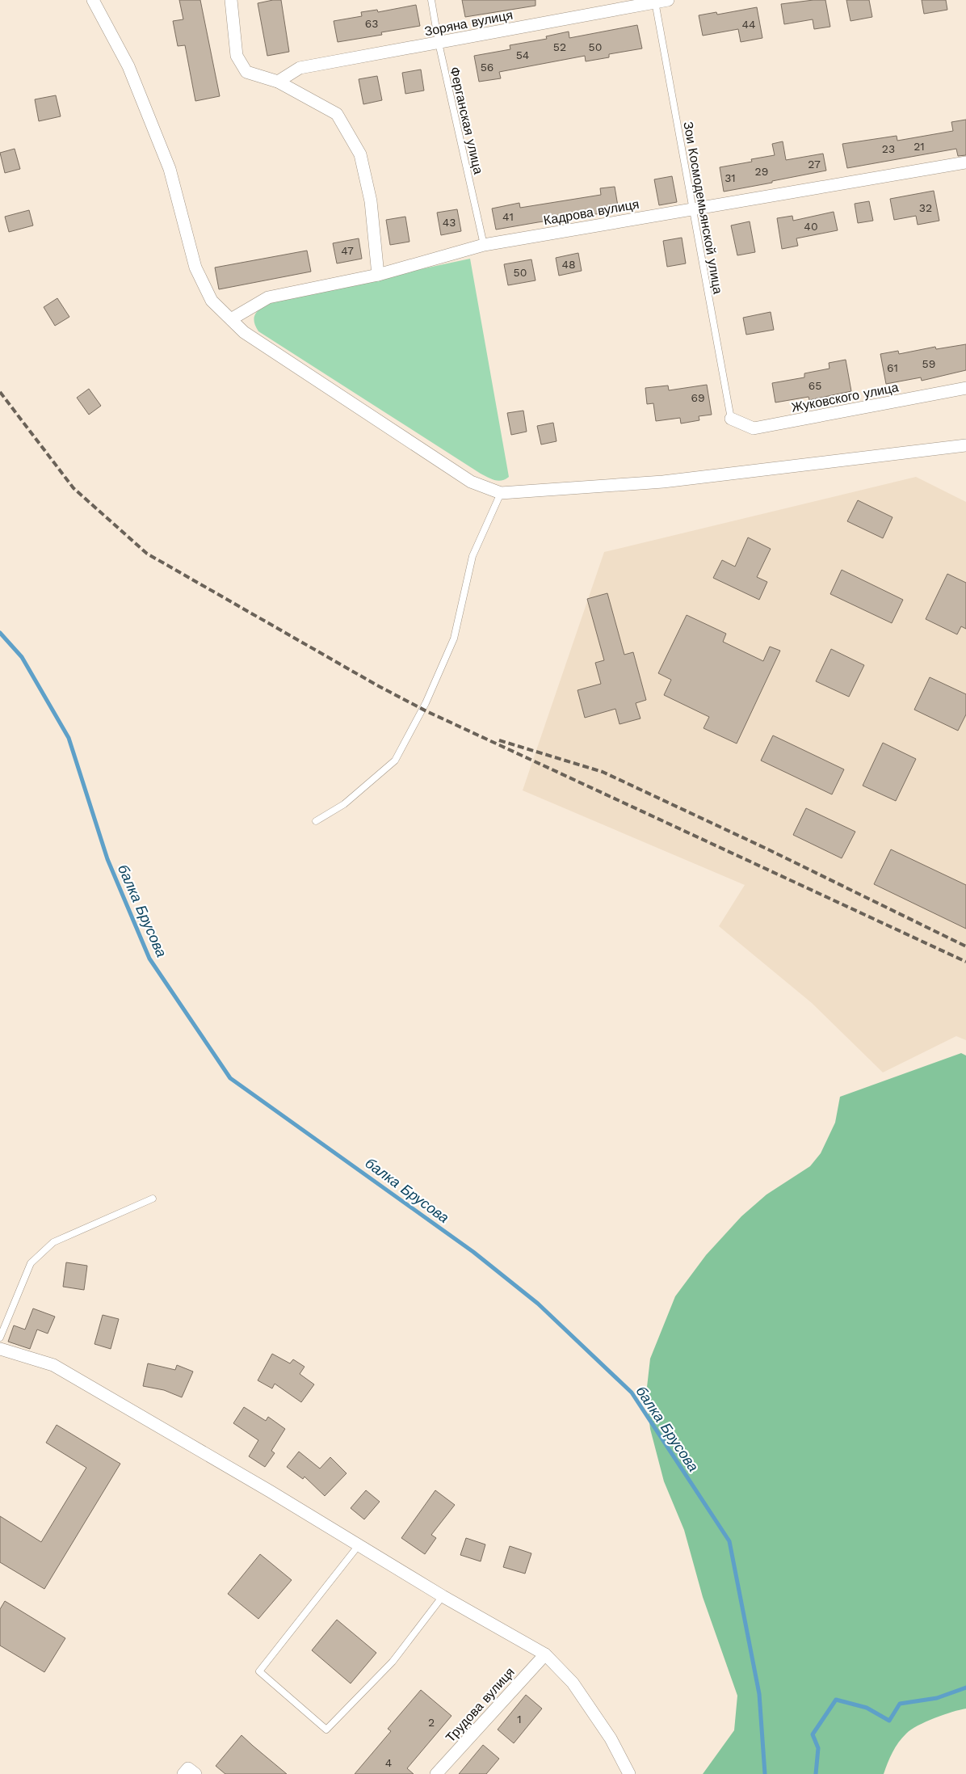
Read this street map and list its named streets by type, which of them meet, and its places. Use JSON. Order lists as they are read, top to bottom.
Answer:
{
  "streets": {
    "street": [
      "Зоряна вулиця",
      "Кадрова вулиця",
      "Жуковского улица",
      "Трудова вулиця"
    ],
    "lane": ["Ферганская улица", "Зои Космодемьянской улица"]
  },
  "crossings": [
    ["Зоряна вулиця", "Ферганская улица"],
    ["Зоряна вулиця", "Зои Космодемьянской улица"],
    ["Ферганская улица", "Кадрова вулиця"],
    ["Зои Космодемьянской улица", "Кадрова вулиця"],
    ["Зои Космодемьянской улица", "Жуковского улица"]
  ],
  "water": ["балка Брусова"],
  "house_numbers": [
    "63",
    "44",
    "52",
    "50",
    "54",
    "56",
    "21",
    "23",
    "27",
    "29",
    "31",
    "32",
    "41",
    "43",
    "40",
    "47",
    "48",
    "50",
    "59",
    "61",
    "65",
    "69",
    "1",
    "2",
    "4"
  ]
}
